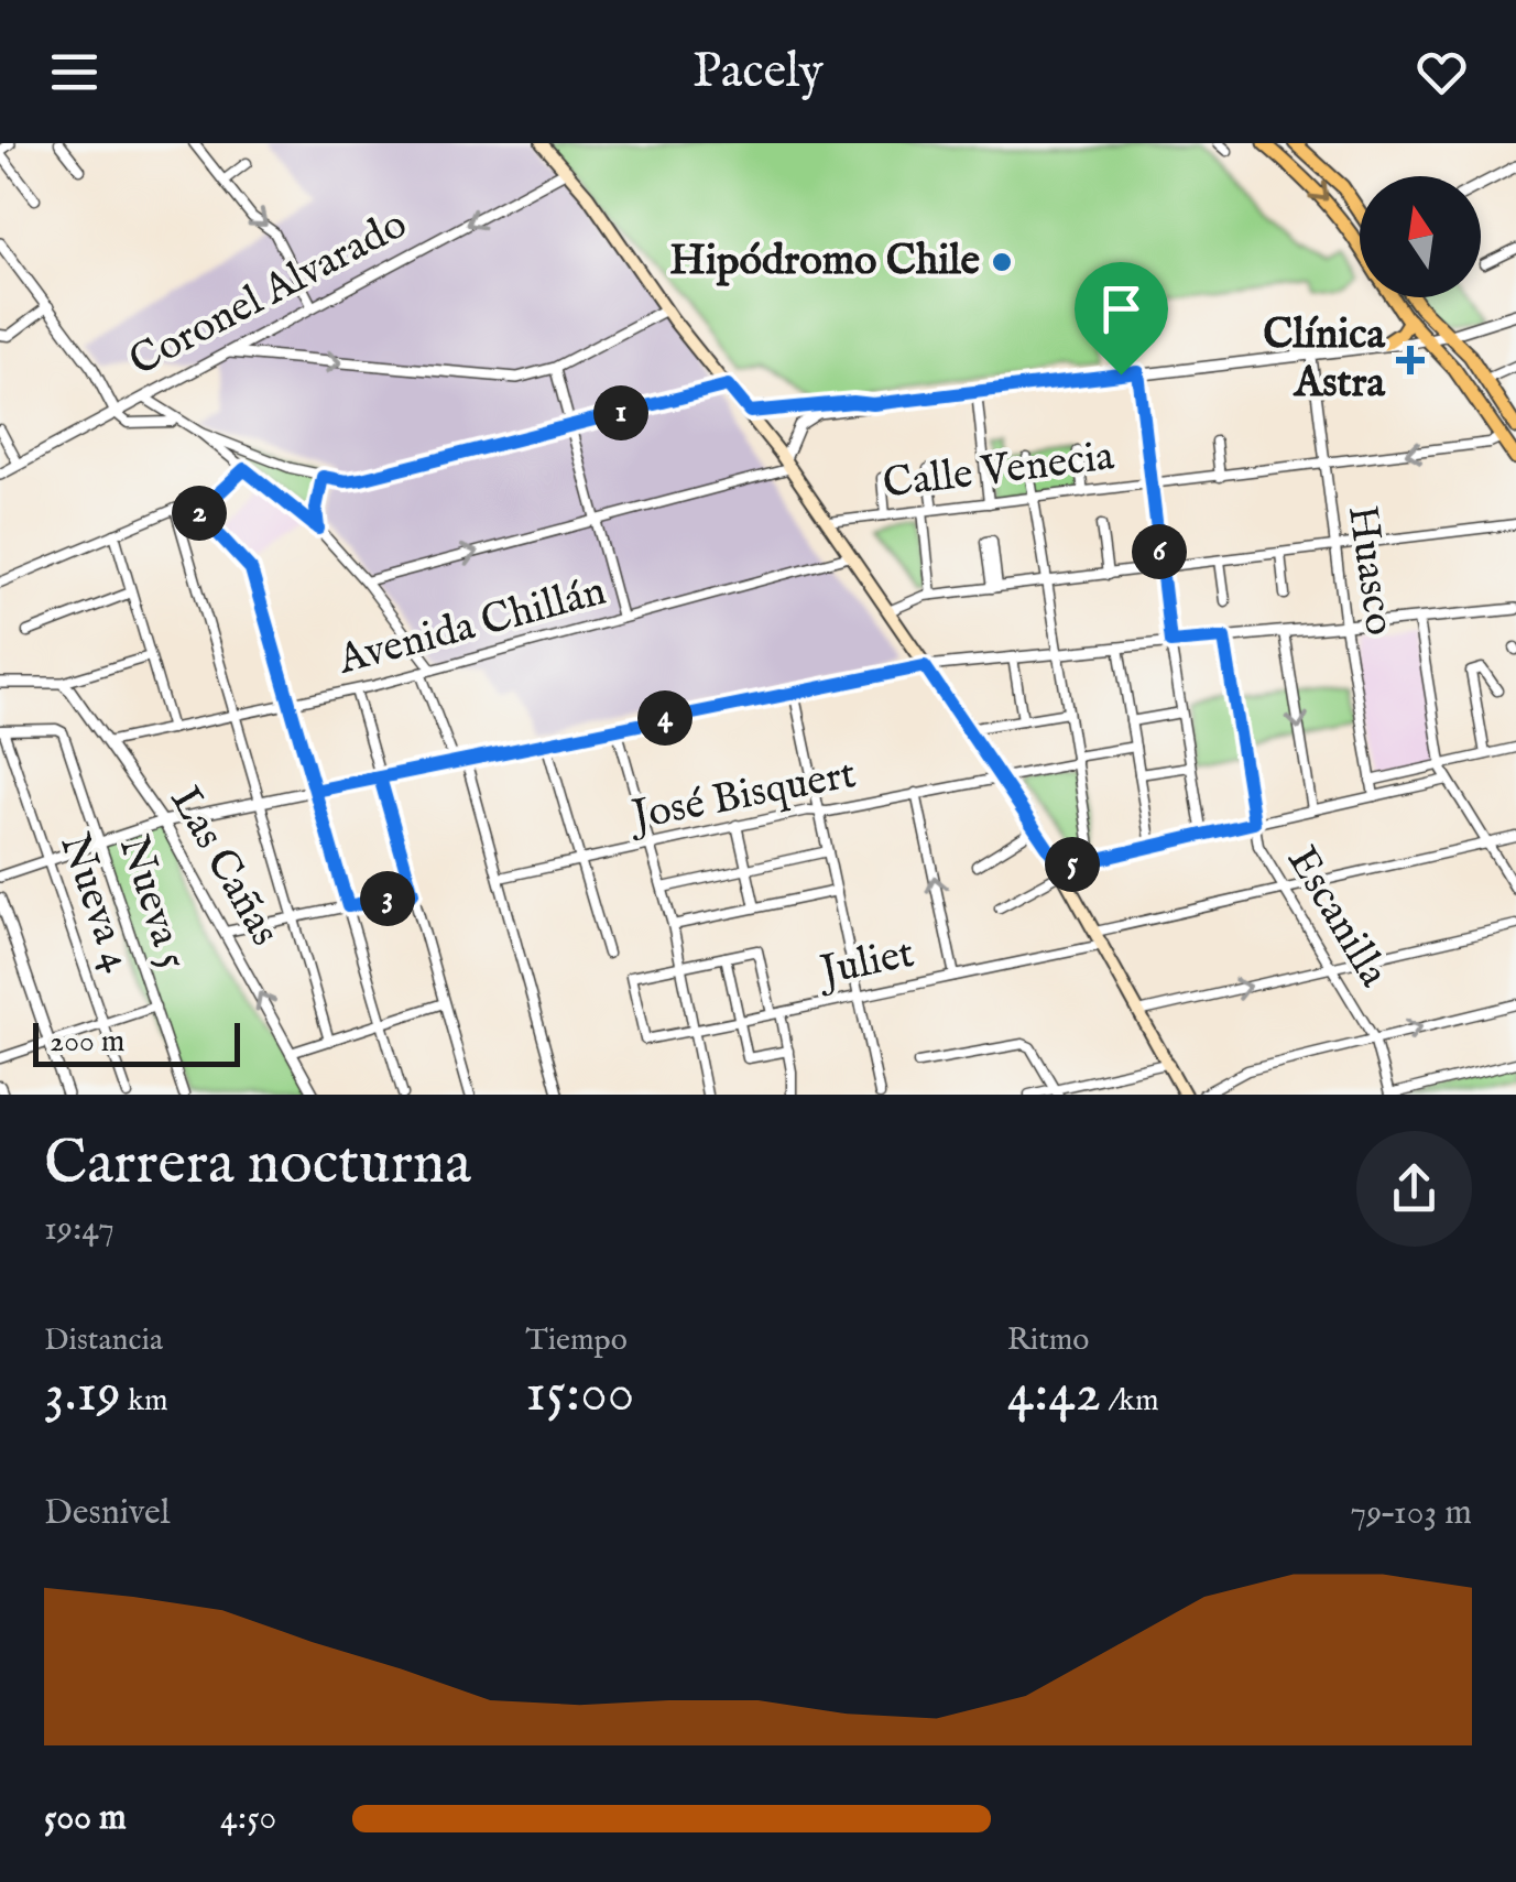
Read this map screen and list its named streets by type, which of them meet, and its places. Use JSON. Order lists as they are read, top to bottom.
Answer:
{
  "streets": {
    "street": [
      "Coronel Alvarado",
      "Calle Venecia",
      "Huasco",
      "Avenida Chillán",
      "José Bisquert",
      "Las Cañas",
      "Nueva 4",
      "Nueva 5",
      "Escanilla",
      "Juliet"
    ]
  },
  "crossings": [
    ["Calle Venecia", "Huasco"],
    ["Avenida Chillán", "Las Cañas"],
    ["Nueva 4", "Nueva 5"]
  ],
  "one_way": ["Coronel Alvarado"],
  "places": {
    "other": ["Hipódromo Chile"],
    "health": ["Clínica Astra"]
  },
  "scale_bar": "200 m",
  "north": "top",
  "page": {
    "header": "Pacely",
    "pins": [
      "1",
      "2",
      "6",
      "4",
      "5",
      "3"
    ],
    "scale": "200 m",
    "heading": ["Carrera nocturna", "19:47"],
    "stats": [
      ["Distancia", "3.19 km"],
      ["Tiempo", "15:00"],
      ["Ritmo", "4:42 /km"]
    ],
    "chart": ["Desnivel", "79–103 m"],
    "list": [
      {
        "name": "500 m",
        "note": "4:50"
      }
    ]
  }
}
